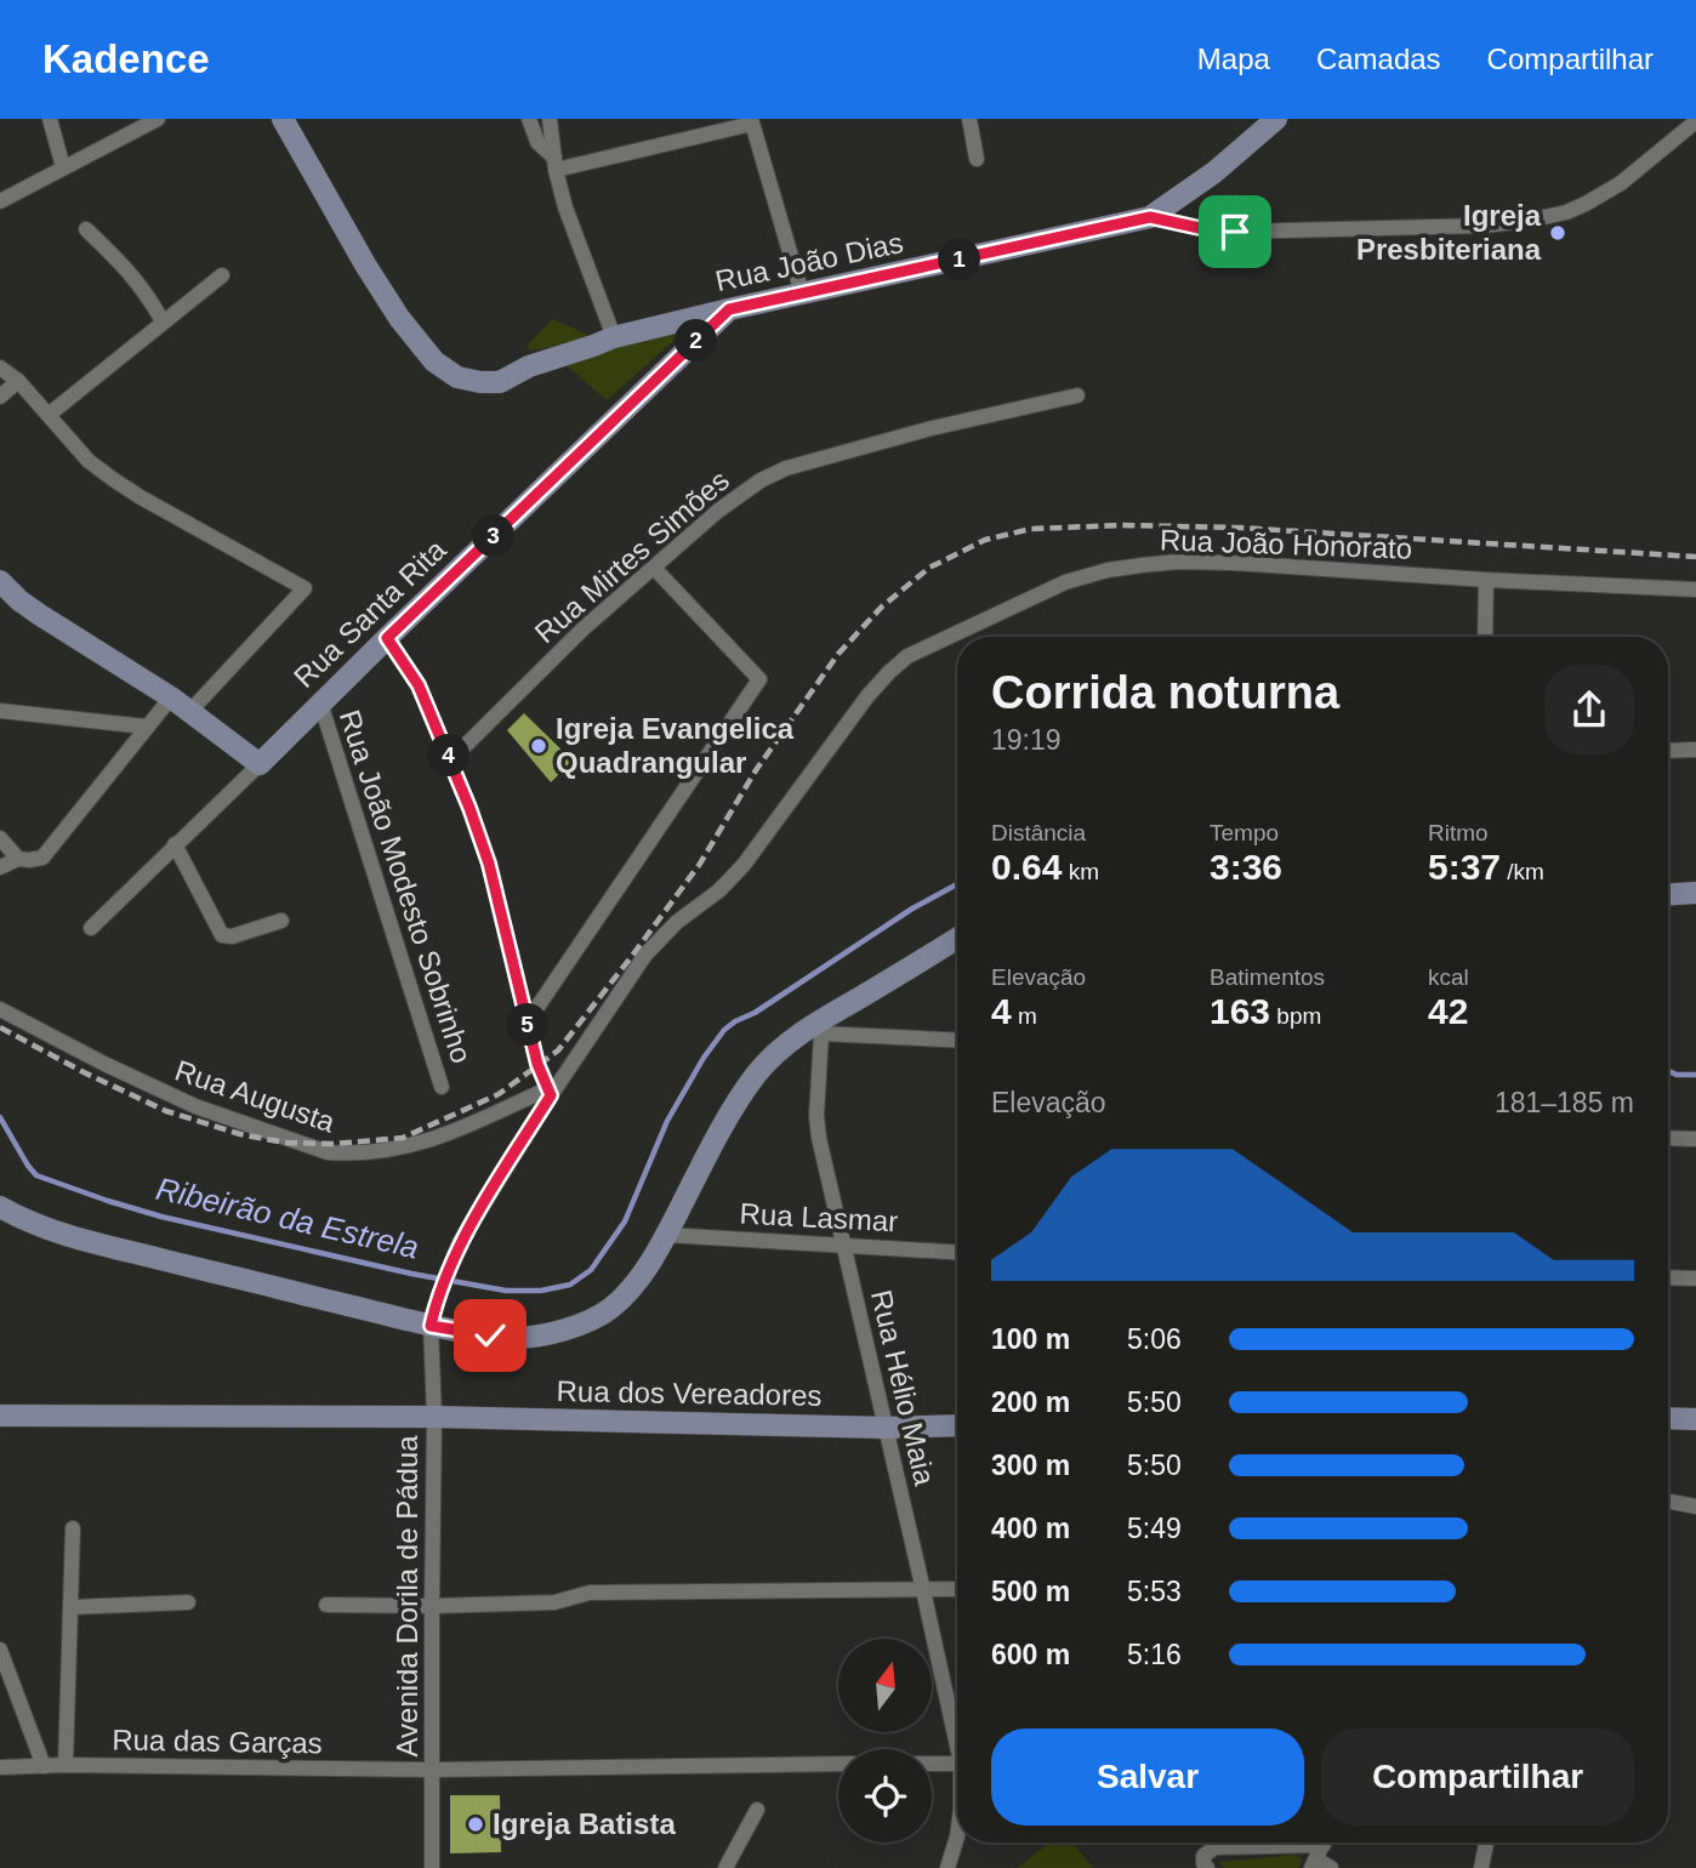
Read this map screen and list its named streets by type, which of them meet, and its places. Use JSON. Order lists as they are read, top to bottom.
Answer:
{
  "streets": {
    "street": [
      "Rua João Dias",
      "Rua João Honorato",
      "Rua Mirtes Simões",
      "Rua Santa Rita",
      "Rua João Modesto Sobrinho",
      "Rua Augusta",
      "Rua Lasmar",
      "Rua Hélio Maia",
      "Rua dos Vereadores",
      "Avenida Dorila de Pádua",
      "Rua das Garças"
    ]
  },
  "crossings": [
    ["Rua João Dias", "Rua Santa Rita"],
    ["Rua João Honorato", "Rua Augusta"],
    ["Rua João Honorato", "Avenida Dorila de Pádua"],
    ["Rua Santa Rita", "Rua João Modesto Sobrinho"],
    ["Rua Lasmar", "Rua Hélio Maia"],
    ["Rua Hélio Maia", "Rua dos Vereadores"],
    ["Rua dos Vereadores", "Avenida Dorila de Pádua"],
    ["Avenida Dorila de Pádua", "Rua das Garças"]
  ],
  "water": ["Ribeirão da Estrela"],
  "places": ["Igreja Presbiteriana", "Igreja Evangelica Quadrangular", "Igreja Batista"],
  "north": "top",
  "page": {
    "header": "Kadence",
    "nav": ["Mapa", "Camadas", "Compartilhar"],
    "pins": [
      "1",
      "2",
      "3",
      "4",
      "5"
    ],
    "heading": ["Corrida noturna", "19:19"],
    "stats": [
      ["Distância", "0.64 km"],
      ["Tempo", "3:36"],
      ["Ritmo", "5:37 /km"],
      ["Elevação", "4 m"],
      ["Batimentos", "163 bpm"],
      ["kcal", "42"]
    ],
    "chart": ["Elevação", "181–185 m"],
    "list": [
      {
        "name": "100 m",
        "note": "5:06"
      },
      {
        "name": "200 m",
        "note": "5:50"
      },
      {
        "name": "300 m",
        "note": "5:50"
      },
      {
        "name": "400 m",
        "note": "5:49"
      },
      {
        "name": "500 m",
        "note": "5:53"
      },
      {
        "name": "600 m",
        "note": "5:16"
      }
    ],
    "buttons": ["Salvar", "Compartilhar"]
  }
}
